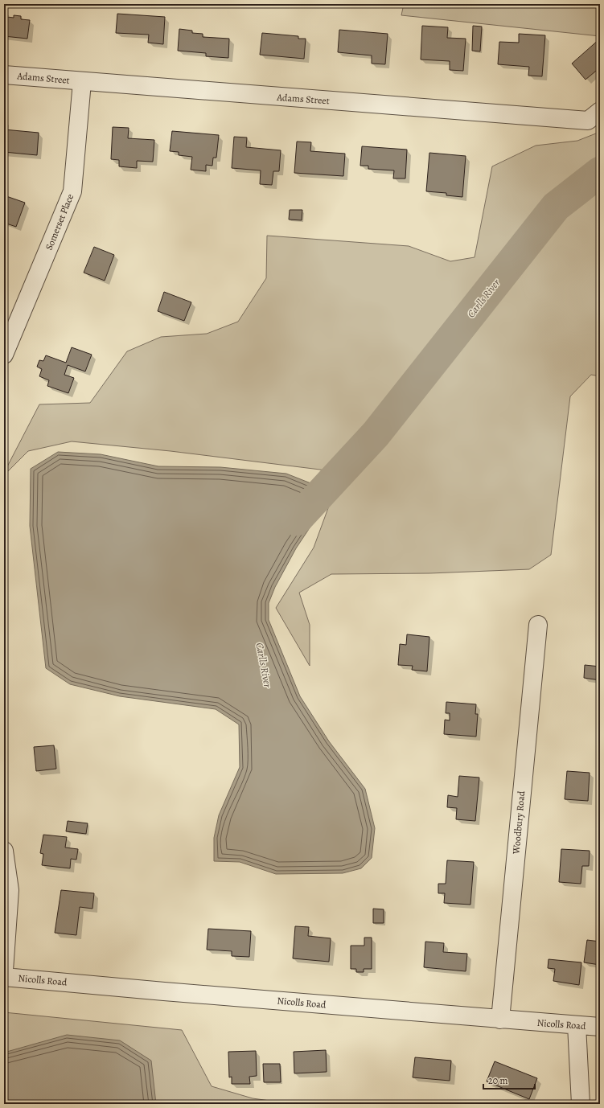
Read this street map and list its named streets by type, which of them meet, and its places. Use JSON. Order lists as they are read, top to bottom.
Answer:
{
  "streets": {
    "street": [
      "Adams Street",
      "Somerset Place",
      "Woodbury Road",
      "Nicolls Road"
    ]
  },
  "crossings": [
    ["Adams Street", "Somerset Place"],
    ["Woodbury Road", "Nicolls Road"]
  ],
  "water": ["Carlls River"],
  "scale_bar": "20 m"
}
